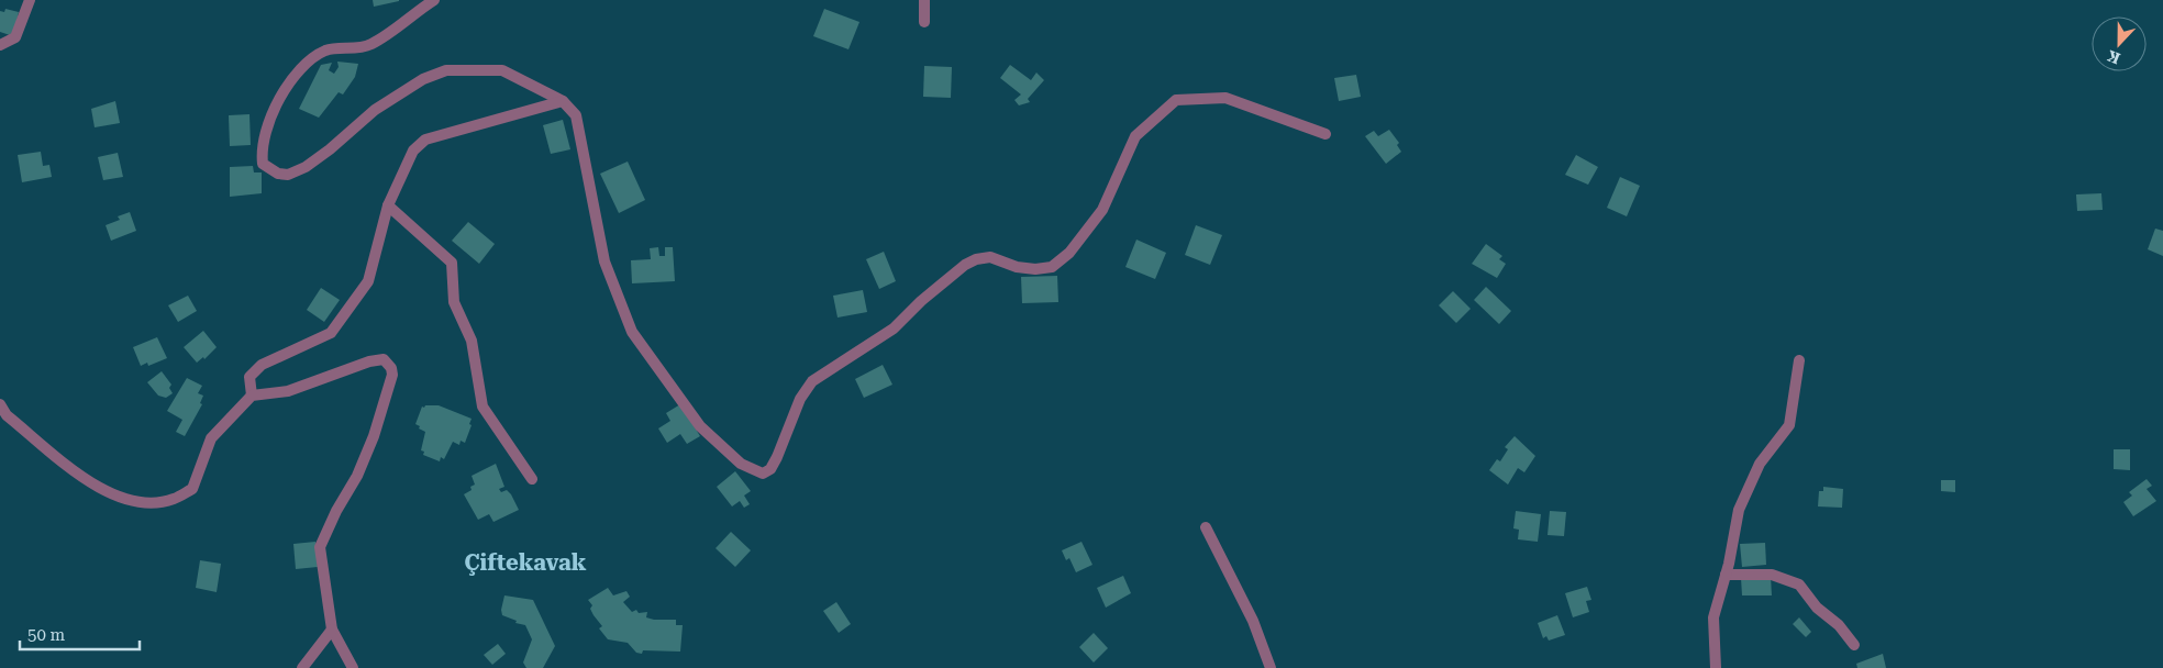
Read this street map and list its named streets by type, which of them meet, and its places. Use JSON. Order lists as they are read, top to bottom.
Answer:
{
  "districts": ["Çiftekavak"],
  "scale_bar": "50 m",
  "north": "bottom"
}
